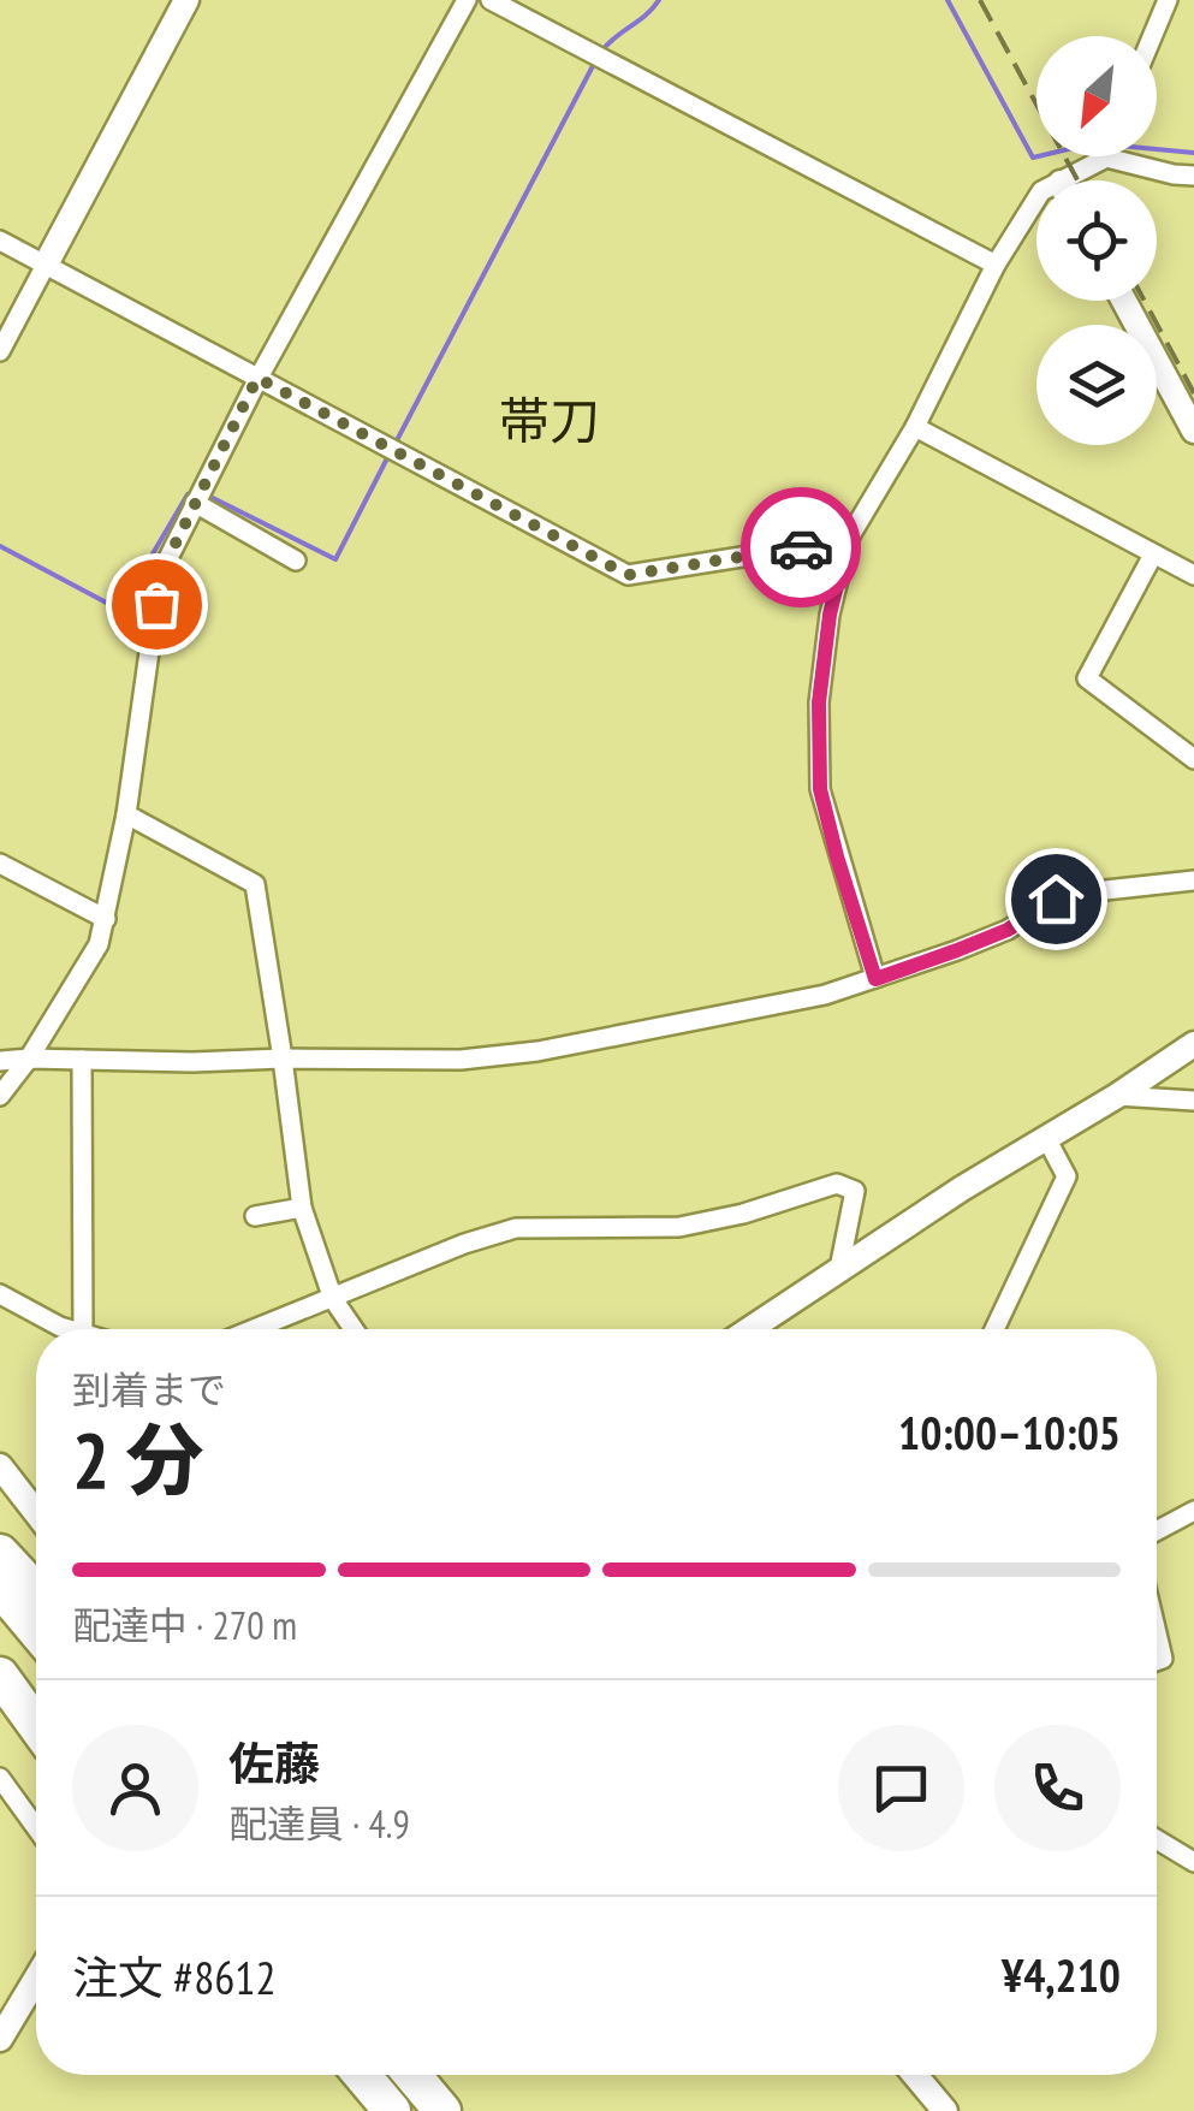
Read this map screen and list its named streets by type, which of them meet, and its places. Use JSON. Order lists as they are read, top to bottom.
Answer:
{
  "districts": ["帯刀"],
  "north": "bottom left",
  "page": {
    "heading": ["2 分", "到着まで", "10:00–10:05"],
    "panel": [
      "佐藤",
      "配達員 · 4.9",
      "注文 #8612",
      "¥4,210"
    ],
    "bar": "配達中 · 270 m"
  }
}
